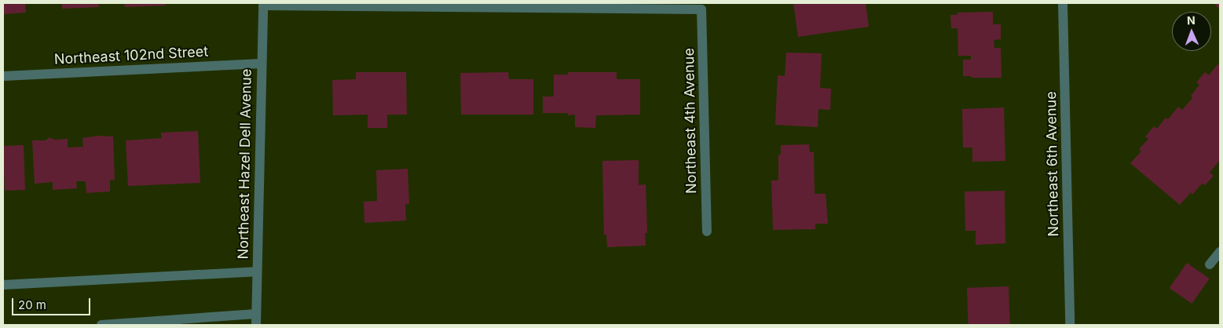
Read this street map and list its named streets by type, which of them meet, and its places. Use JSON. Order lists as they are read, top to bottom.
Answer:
{
  "streets": {
    "street": [
      "Northeast 102nd Street",
      "Northeast 4th Avenue",
      "Northeast Hazel Dell Avenue",
      "Northeast 6th Avenue"
    ]
  },
  "crossings": [
    ["Northeast 102nd Street", "Northeast Hazel Dell Avenue"],
    ["Northeast 4th Avenue", "Northeast Hazel Dell Avenue"]
  ],
  "scale_bar": "20 m",
  "north": "top"
}
